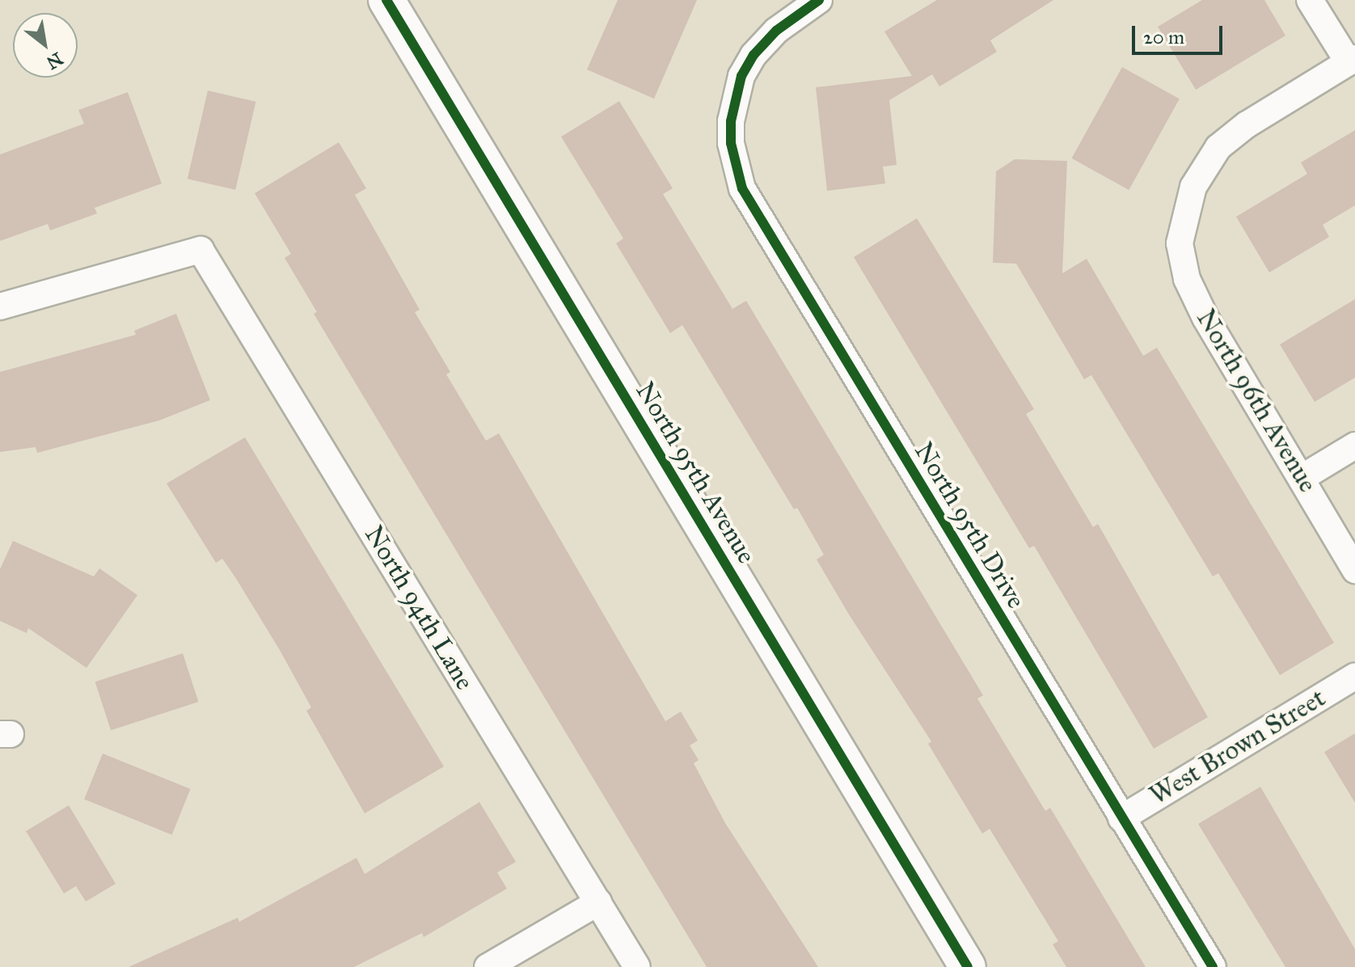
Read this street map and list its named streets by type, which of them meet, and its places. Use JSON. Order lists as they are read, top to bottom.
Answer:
{
  "streets": {
    "street": [
      "North 96th Avenue",
      "North 95th Avenue",
      "North 95th Drive",
      "North 94th Lane",
      "West Brown Street"
    ]
  },
  "crossings": [
    ["North 95th Drive", "West Brown Street"]
  ],
  "scale_bar": "20 m",
  "north": "bottom right"
}
